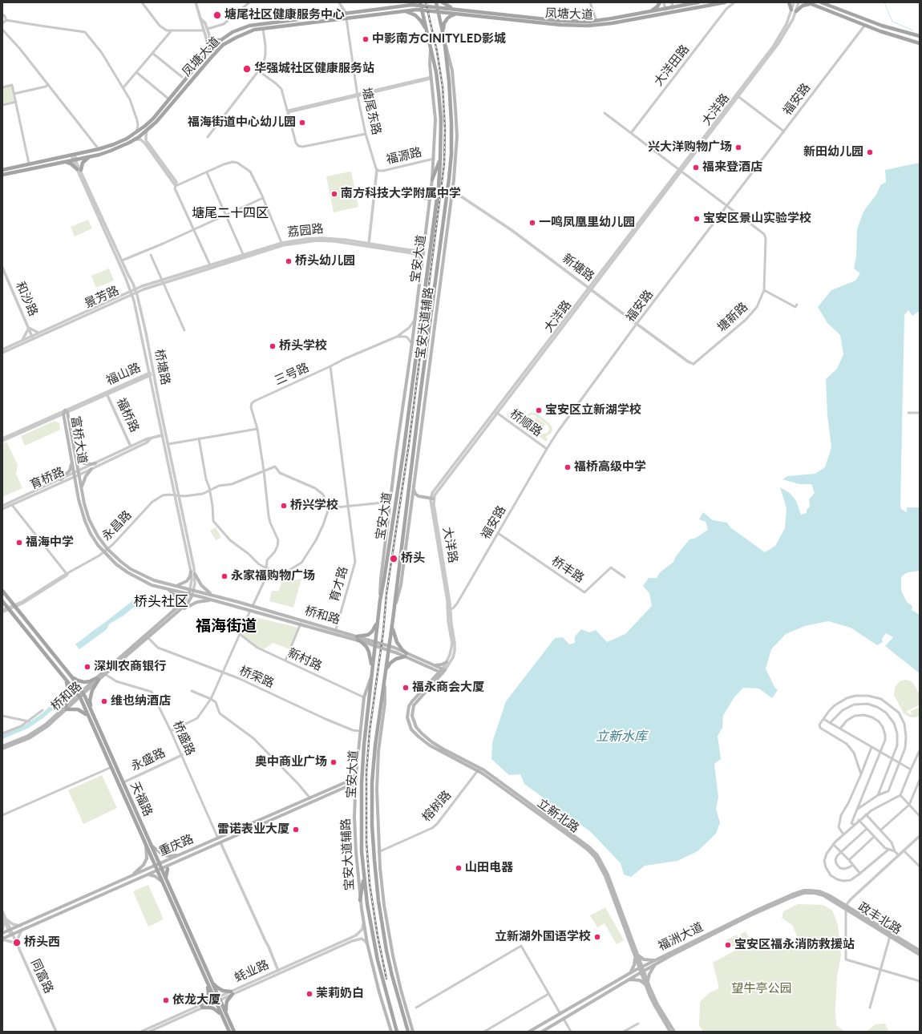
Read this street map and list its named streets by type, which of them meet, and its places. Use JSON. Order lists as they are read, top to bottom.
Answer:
{
  "streets": {
    "main road": [
      "凤塘大道",
      "宝安大道",
      "宝安大道辅路",
      "桥塘路",
      "富桥大道",
      "桥和路",
      "天福路",
      "立新北路",
      "重庆路",
      "政丰北路",
      "福洲大道"
    ],
    "street": [
      "大洋田路",
      "福安路",
      "大洋路",
      "塘尾东路",
      "福源路",
      "荔园路",
      "新塘路",
      "景芳路",
      "和沙路",
      "塘新路",
      "福山路",
      "三号路",
      "福桥路",
      "桥顺路",
      "育桥路",
      "永昌路",
      "桥丰路",
      "育才路",
      "新村路",
      "桥荣路",
      "桥盛路",
      "永盛路",
      "榕树路",
      "蚝业路",
      "同富路"
    ]
  },
  "crossings": [
    ["凤塘大道", "塘尾东路"],
    ["凤塘大道", "宝安大道"],
    ["凤塘大道", "桥塘路"],
    ["福安路", "大洋路"],
    ["福安路", "新塘路"],
    ["福安路", "塘新路"],
    ["福安路", "桥顺路"],
    ["福安路", "桥丰路"],
    ["大洋路", "新塘路"],
    ["大洋路", "桥顺路"],
    ["大洋路", "桥和路"],
    ["大洋路", "立新北路"],
    ["塘尾东路", "福源路"],
    ["塘尾东路", "荔园路"],
    ["福源路", "宝安大道辅路"],
    ["荔园路", "景芳路"],
    ["荔园路", "宝安大道辅路"],
    ["宝安大道", "宝安大道辅路"],
    ["宝安大道", "桥和路"],
    ["新塘路", "塘新路"],
    ["新塘路", "宝安大道辅路"],
    ["景芳路", "和沙路"],
    ["景芳路", "桥塘路"],
    ["宝安大道辅路", "三号路"],
    ["宝安大道辅路", "新村路"],
    ["宝安大道辅路", "桥荣路"],
    ["宝安大道辅路", "重庆路"],
    ["宝安大道辅路", "蚝业路"],
    ["桥塘路", "福山路"],
    ["桥塘路", "富桥大道"],
    ["桥塘路", "育桥路"],
    ["桥塘路", "永昌路"],
    ["桥塘路", "桥和路"],
    ["福山路", "福桥路"],
    ["福山路", "富桥大道"],
    ["福桥路", "育桥路"],
    ["富桥大道", "育桥路"],
    ["富桥大道", "永昌路"],
    ["富桥大道", "桥和路"],
    ["永昌路", "天福路"],
    ["育才路", "桥和路"],
    ["桥和路", "桥荣路"],
    ["桥和路", "桥盛路"],
    ["桥和路", "天福路"],
    ["桥和路", "立新北路"],
    ["桥盛路", "永盛路"],
    ["桥盛路", "重庆路"],
    ["永盛路", "天福路"],
    ["天福路", "重庆路"],
    ["天福路", "蚝业路"],
    ["榕树路", "立新北路"],
    ["立新北路", "福洲大道"],
    ["重庆路", "同富路"],
    ["政丰北路", "福洲大道"]
  ],
  "districts": ["塘尾二十四区", "桥头社区", "福海街道"],
  "water": ["立新水库"],
  "parks": ["望牛亭公园"],
  "places": [
    "塘尾社区健康服务中心",
    "中影南方CINITYLED影城",
    "华强城社区健康服务站",
    "福海街道中心幼儿园",
    "兴大洋购物广场",
    "新田幼儿园",
    "福来登酒店",
    "南方科技大学附属中学",
    "宝安区景山实验学校",
    "一鸣凤凰里幼儿园",
    "桥头幼儿园",
    "桥头学校",
    "宝安区立新湖学校",
    "福桥高级中学",
    "桥兴学校",
    "福海中学",
    "桥头",
    "永家福购物广场",
    "深圳农商银行",
    "福永商会大厦",
    "维也纳酒店",
    "奥中商业广场",
    "雷诺表业大厦",
    "山田电器",
    "立新湖外国语学校",
    "桥头西",
    "宝安区福永消防救援站",
    "茉莉奶白",
    "依龙大厦"
  ]
}
